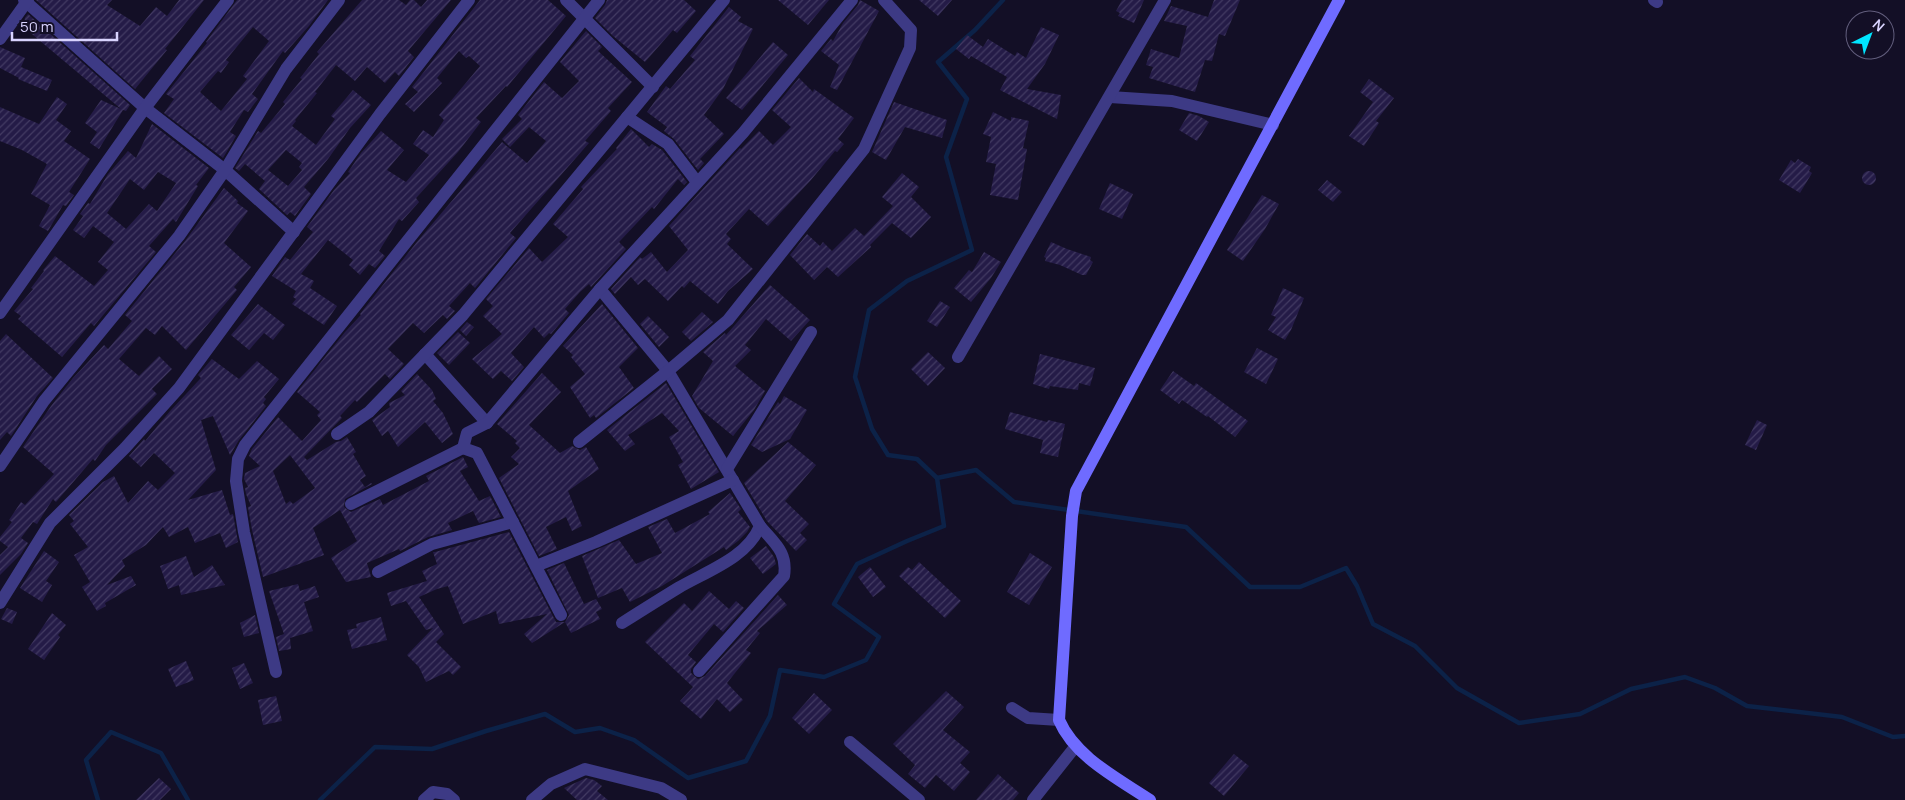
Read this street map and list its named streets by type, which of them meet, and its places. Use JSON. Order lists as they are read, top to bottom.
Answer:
{
  "scale_bar": "50 m",
  "north": "top right"
}
